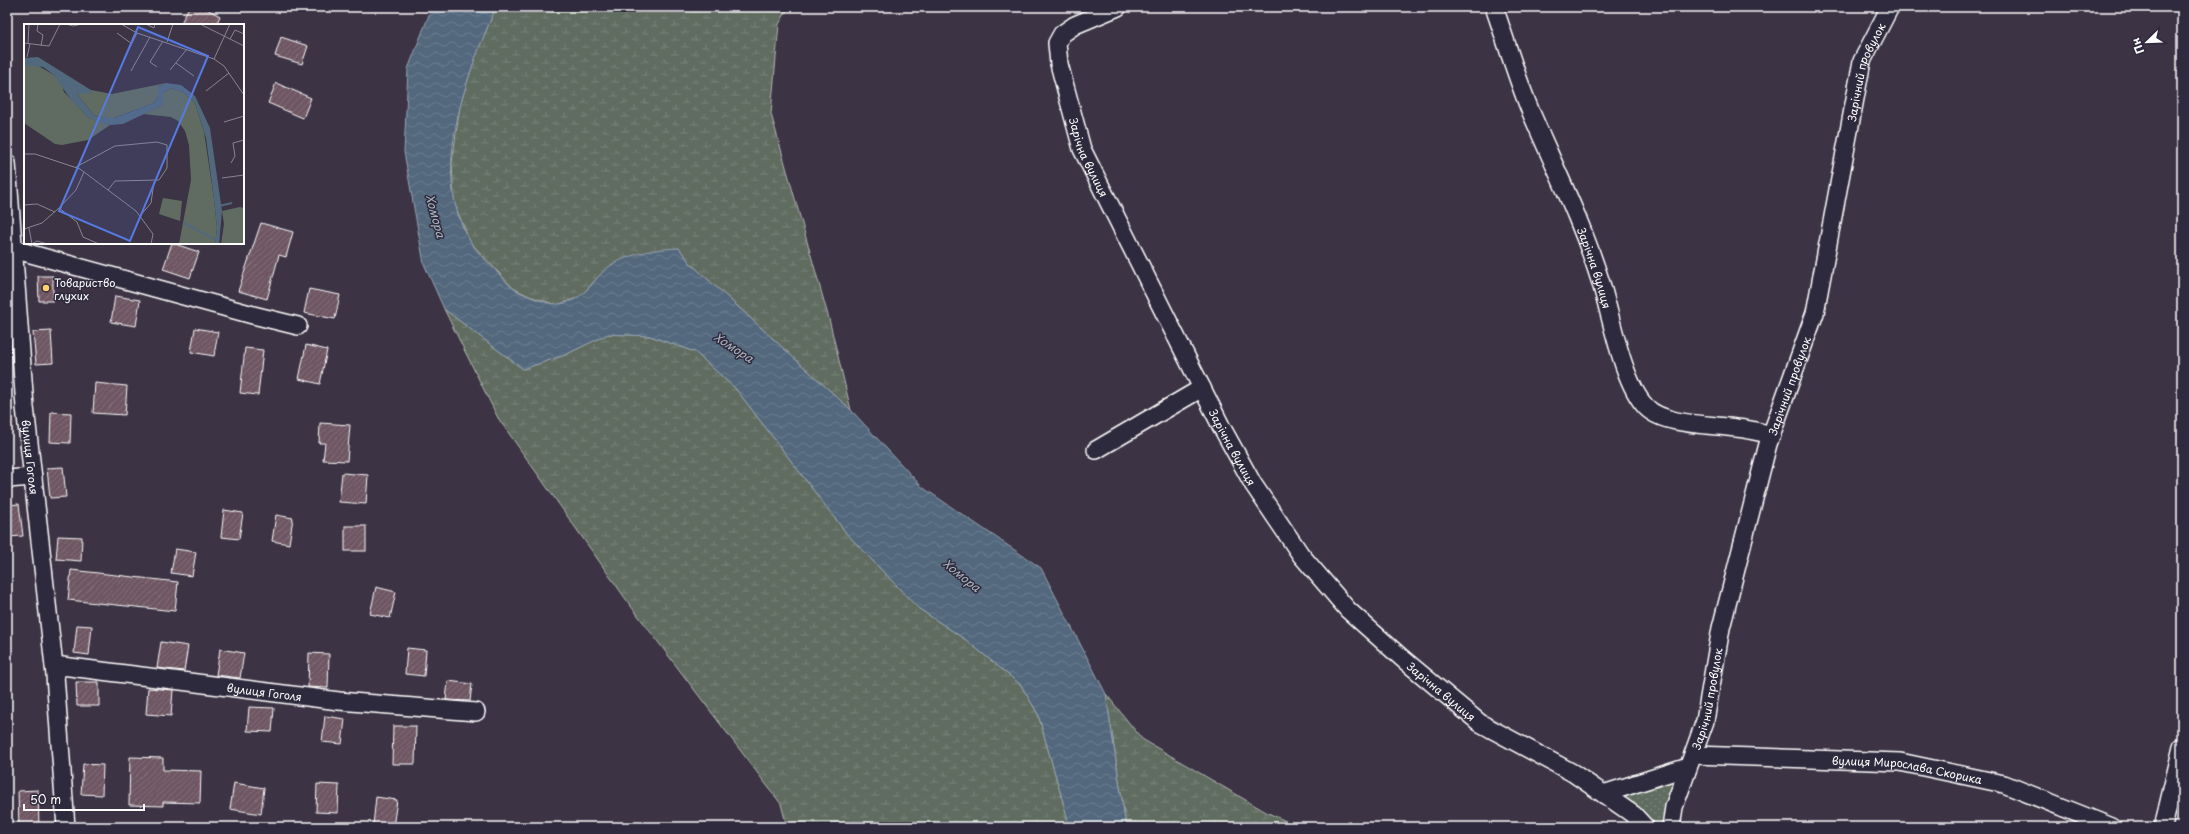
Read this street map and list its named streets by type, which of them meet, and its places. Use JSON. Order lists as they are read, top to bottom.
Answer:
{
  "streets": {
    "street": [
      "Зарічний провулок",
      "Зарічна вулиця",
      "вулиця Гоголя",
      "вулиця Мирослава Скорика"
    ]
  },
  "crossings": [
    ["Зарічний провулок", "Зарічна вулиця"],
    ["Зарічний провулок", "вулиця Мирослава Скорика"],
    ["Зарічна вулиця", "вулиця Мирослава Скорика"]
  ],
  "water": ["Хомора"],
  "places": ["Товариство глухих"],
  "scale_bar": "50 m",
  "north": "bottom left"
}
